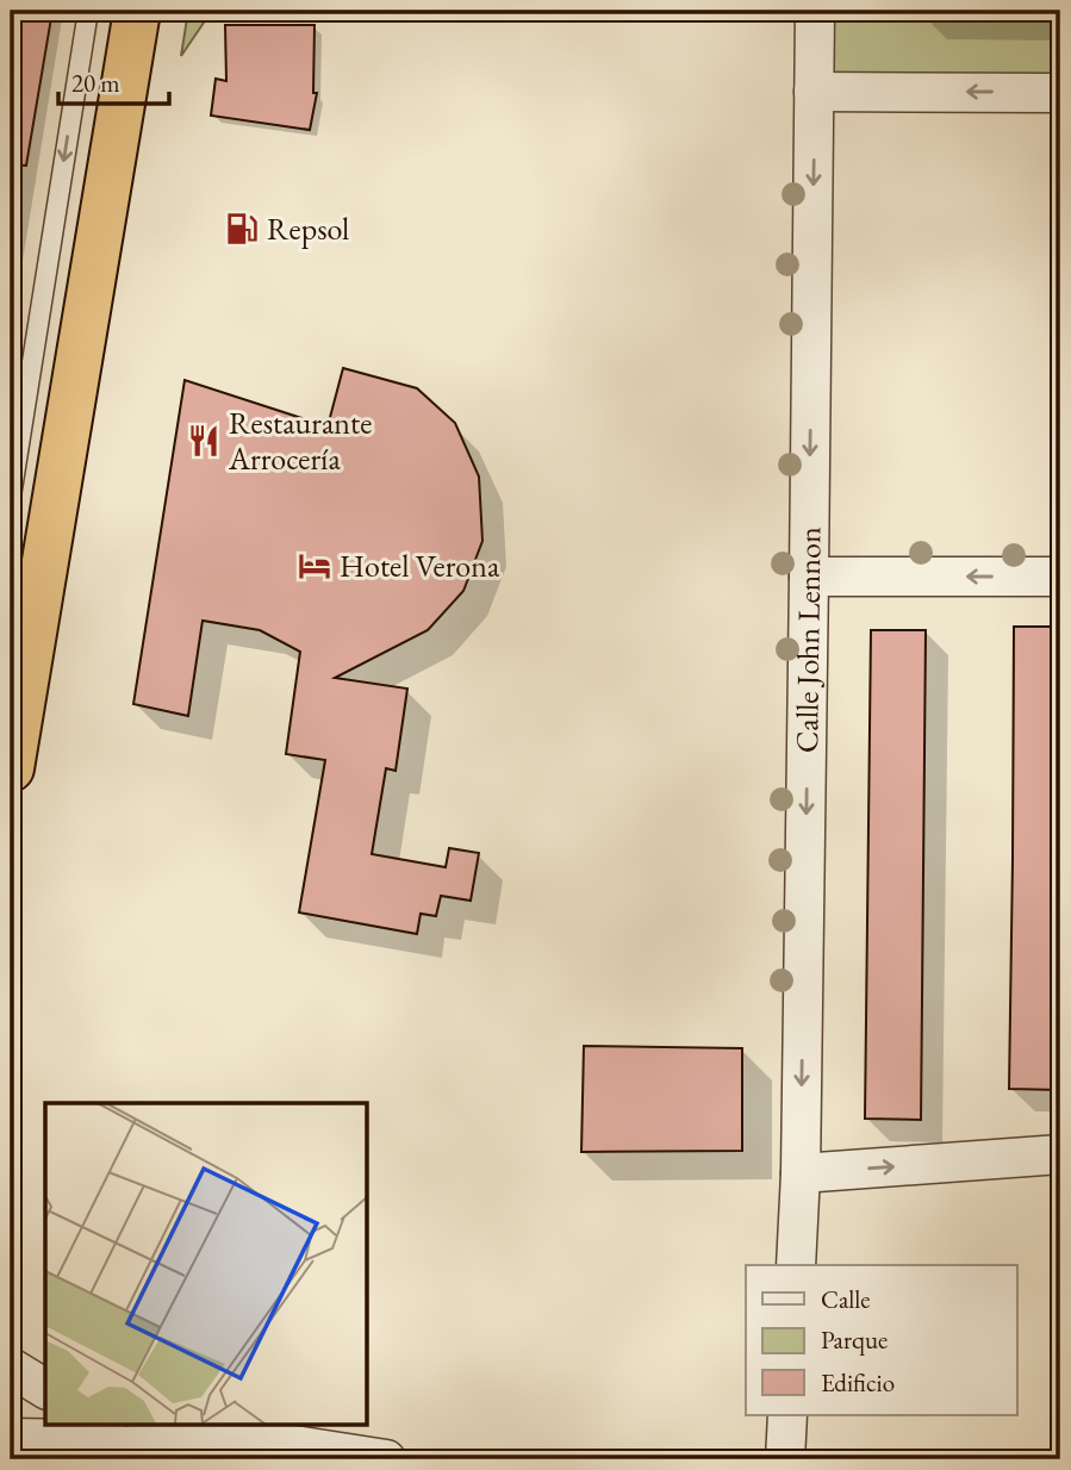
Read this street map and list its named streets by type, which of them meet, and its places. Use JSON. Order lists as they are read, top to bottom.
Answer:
{
  "streets": {
    "street": ["Calle John Lennon"]
  },
  "one_way": ["Calle John Lennon"],
  "places": {
    "fuel station": ["Repsol"],
    "restaurant": ["Restaurante Arrocería"],
    "hotel": ["Hotel Verona"]
  },
  "legend": ["Calle", "Parque", "Edificio"],
  "scale_bar": "20 m"
}
